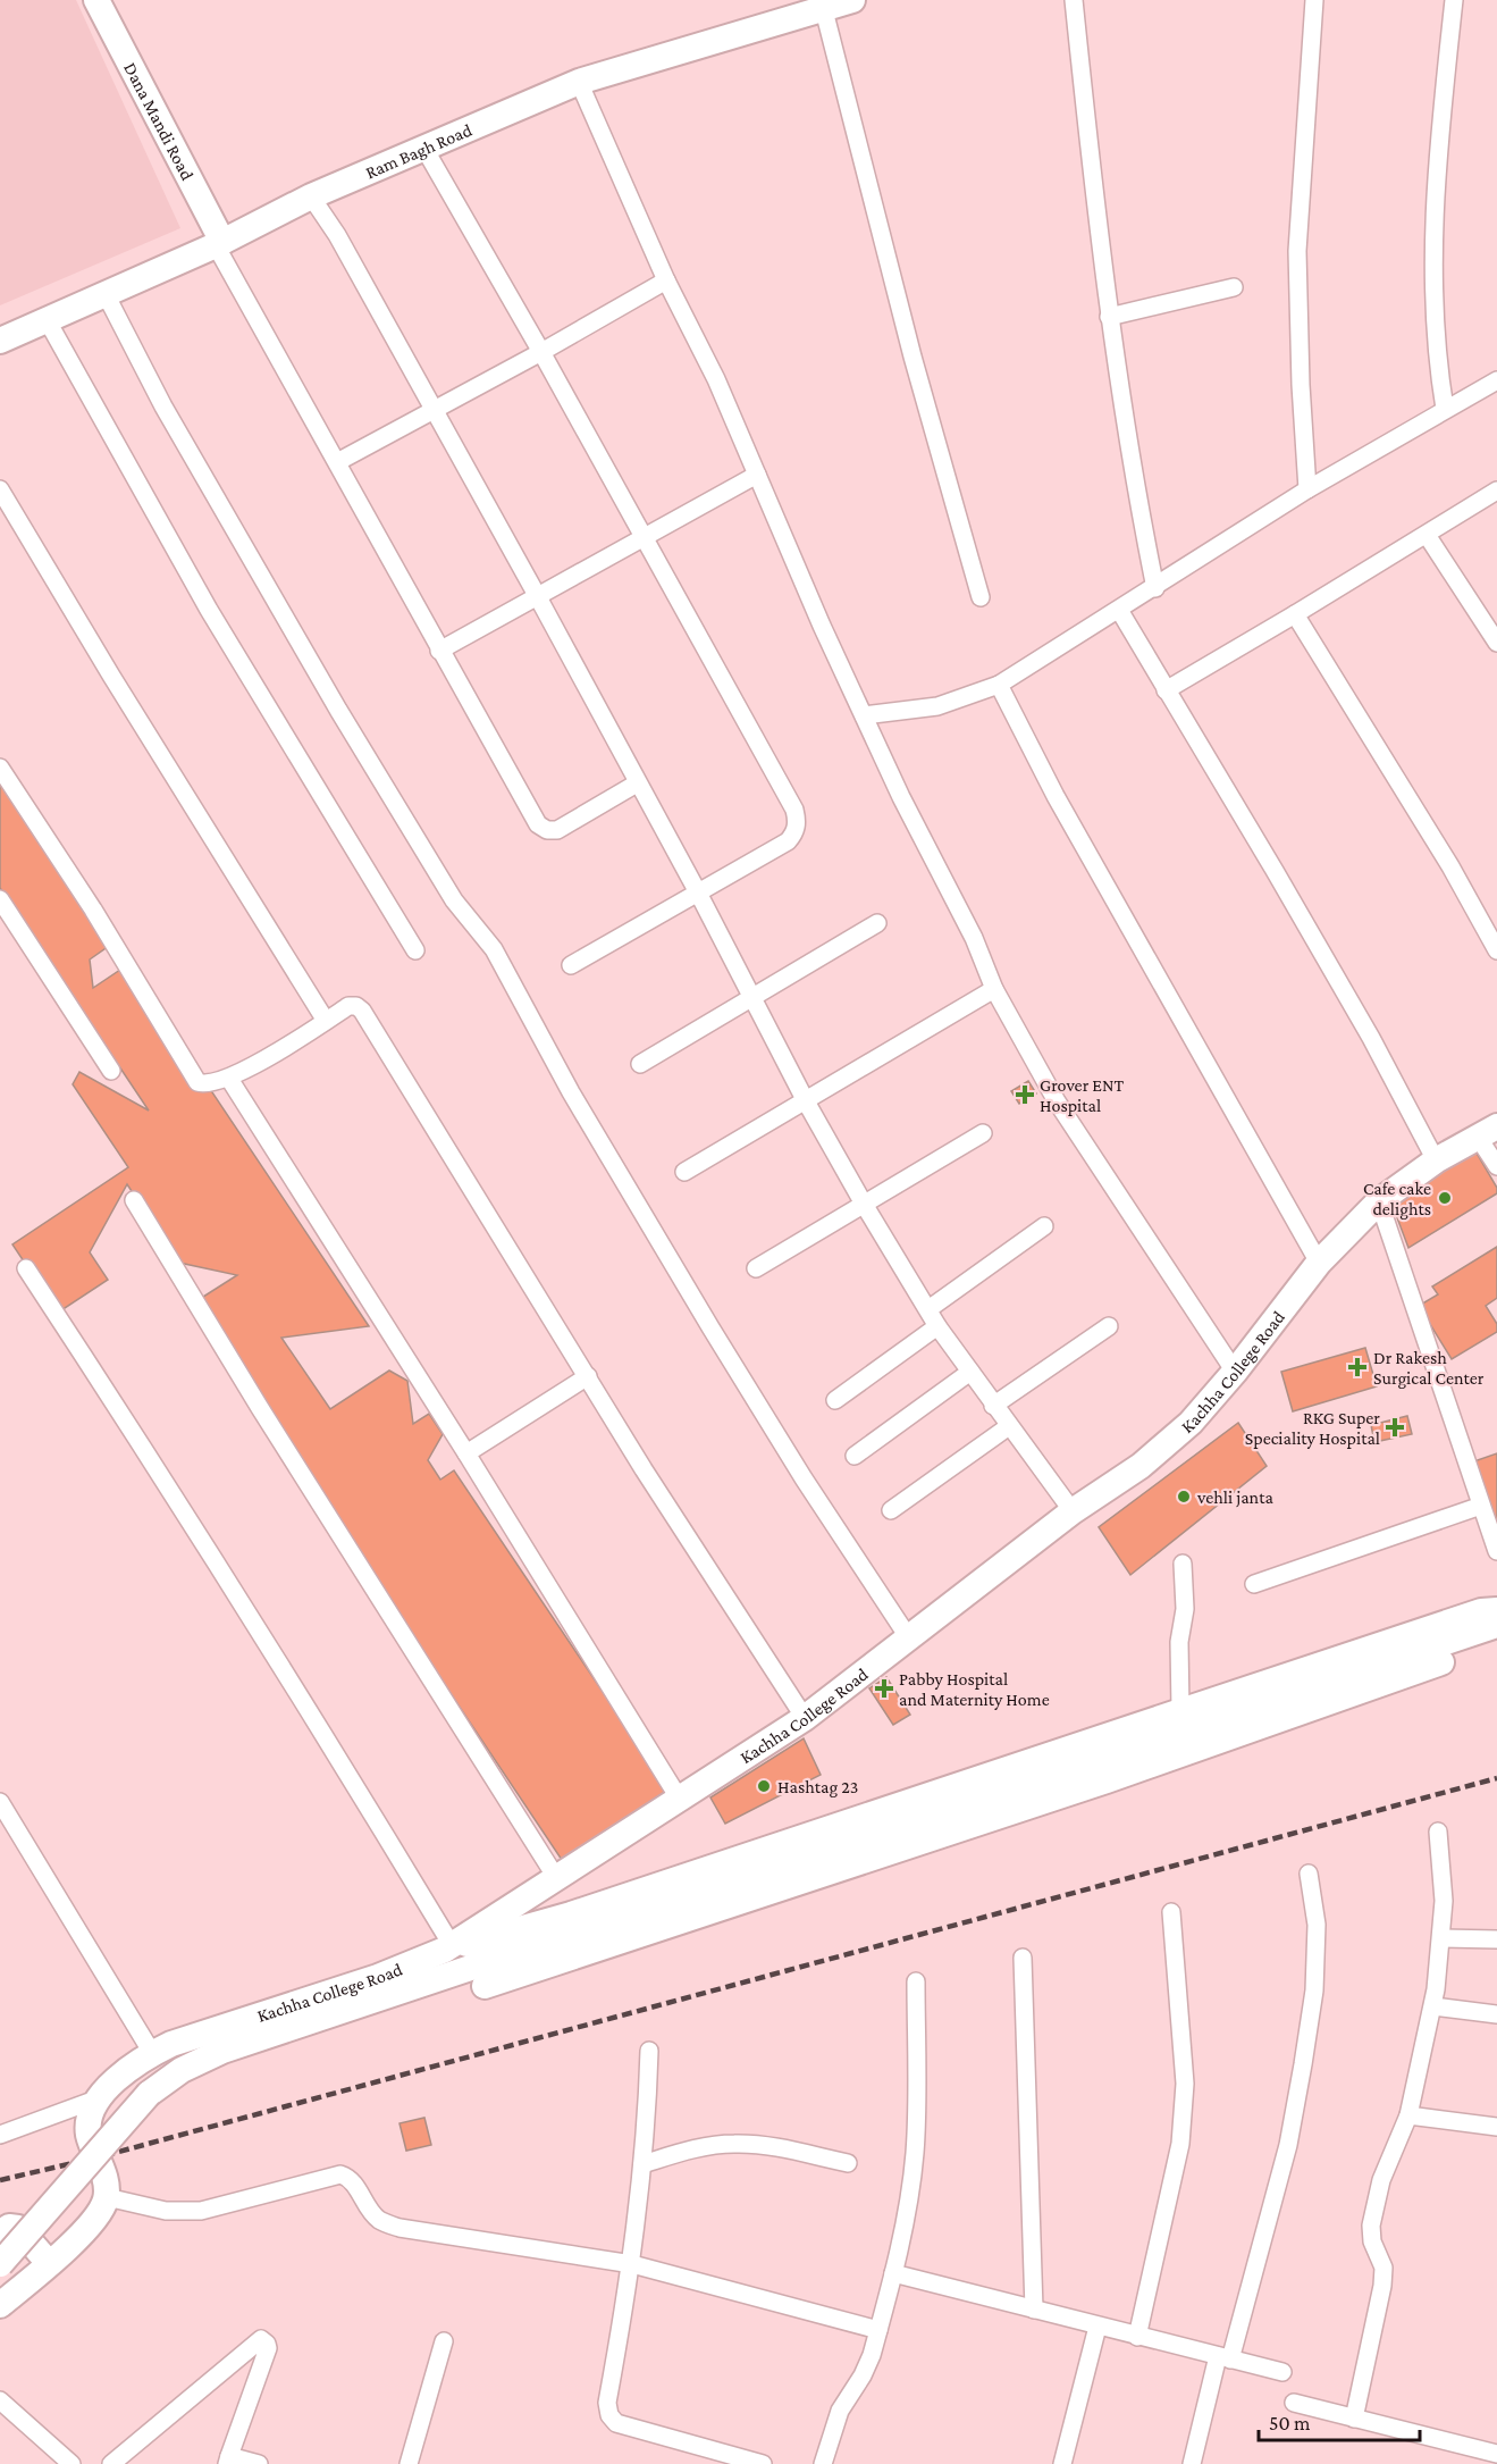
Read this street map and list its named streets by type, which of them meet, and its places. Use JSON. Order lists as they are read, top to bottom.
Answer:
{
  "streets": {
    "street": ["Dana Mandi Road", "Ram Bagh Road", "Kachha College Road"]
  },
  "crossings": [
    ["Dana Mandi Road", "Ram Bagh Road"]
  ],
  "places": {
    "health": [
      "Grover ENT Hospital",
      "Dr Rakesh Surgical Center",
      "RKG Super Speciality Hospital",
      "Pabby Hospital and Maternity Home"
    ],
    "other": ["Cafe cake delights", "vehli janta", "Hashtag 23"]
  },
  "scale_bar": "50 m"
}
